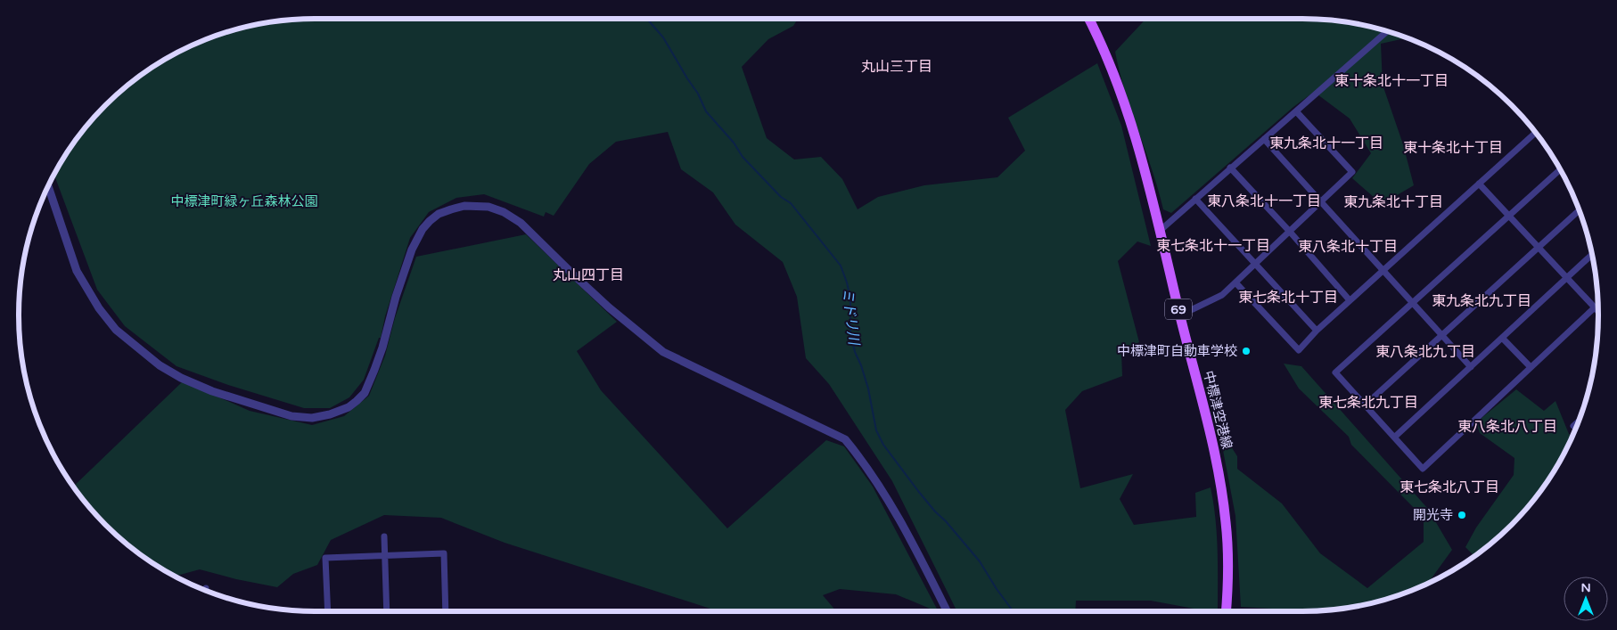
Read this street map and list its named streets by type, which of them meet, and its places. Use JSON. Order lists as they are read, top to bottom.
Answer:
{
  "streets": {
    "main road": ["69", "中標津空港線"]
  },
  "districts": [
    "丸山三丁目",
    "東十条北十一丁目",
    "東九条北十一丁目",
    "東十条北十丁目",
    "東八条北十一丁目",
    "東九条北十丁目",
    "東七条北十一丁目",
    "東八条北十丁目",
    "丸山四丁目",
    "東七条北十丁目",
    "東九条北九丁目",
    "東八条北九丁目",
    "東七条北九丁目",
    "東八条北八丁目",
    "東七条北八丁目"
  ],
  "water": ["ミドリ川"],
  "parks": ["中標津町緑ヶ丘森林公園"],
  "places": ["中標津町自動車学校", "開光寺"],
  "north": "top"
}
